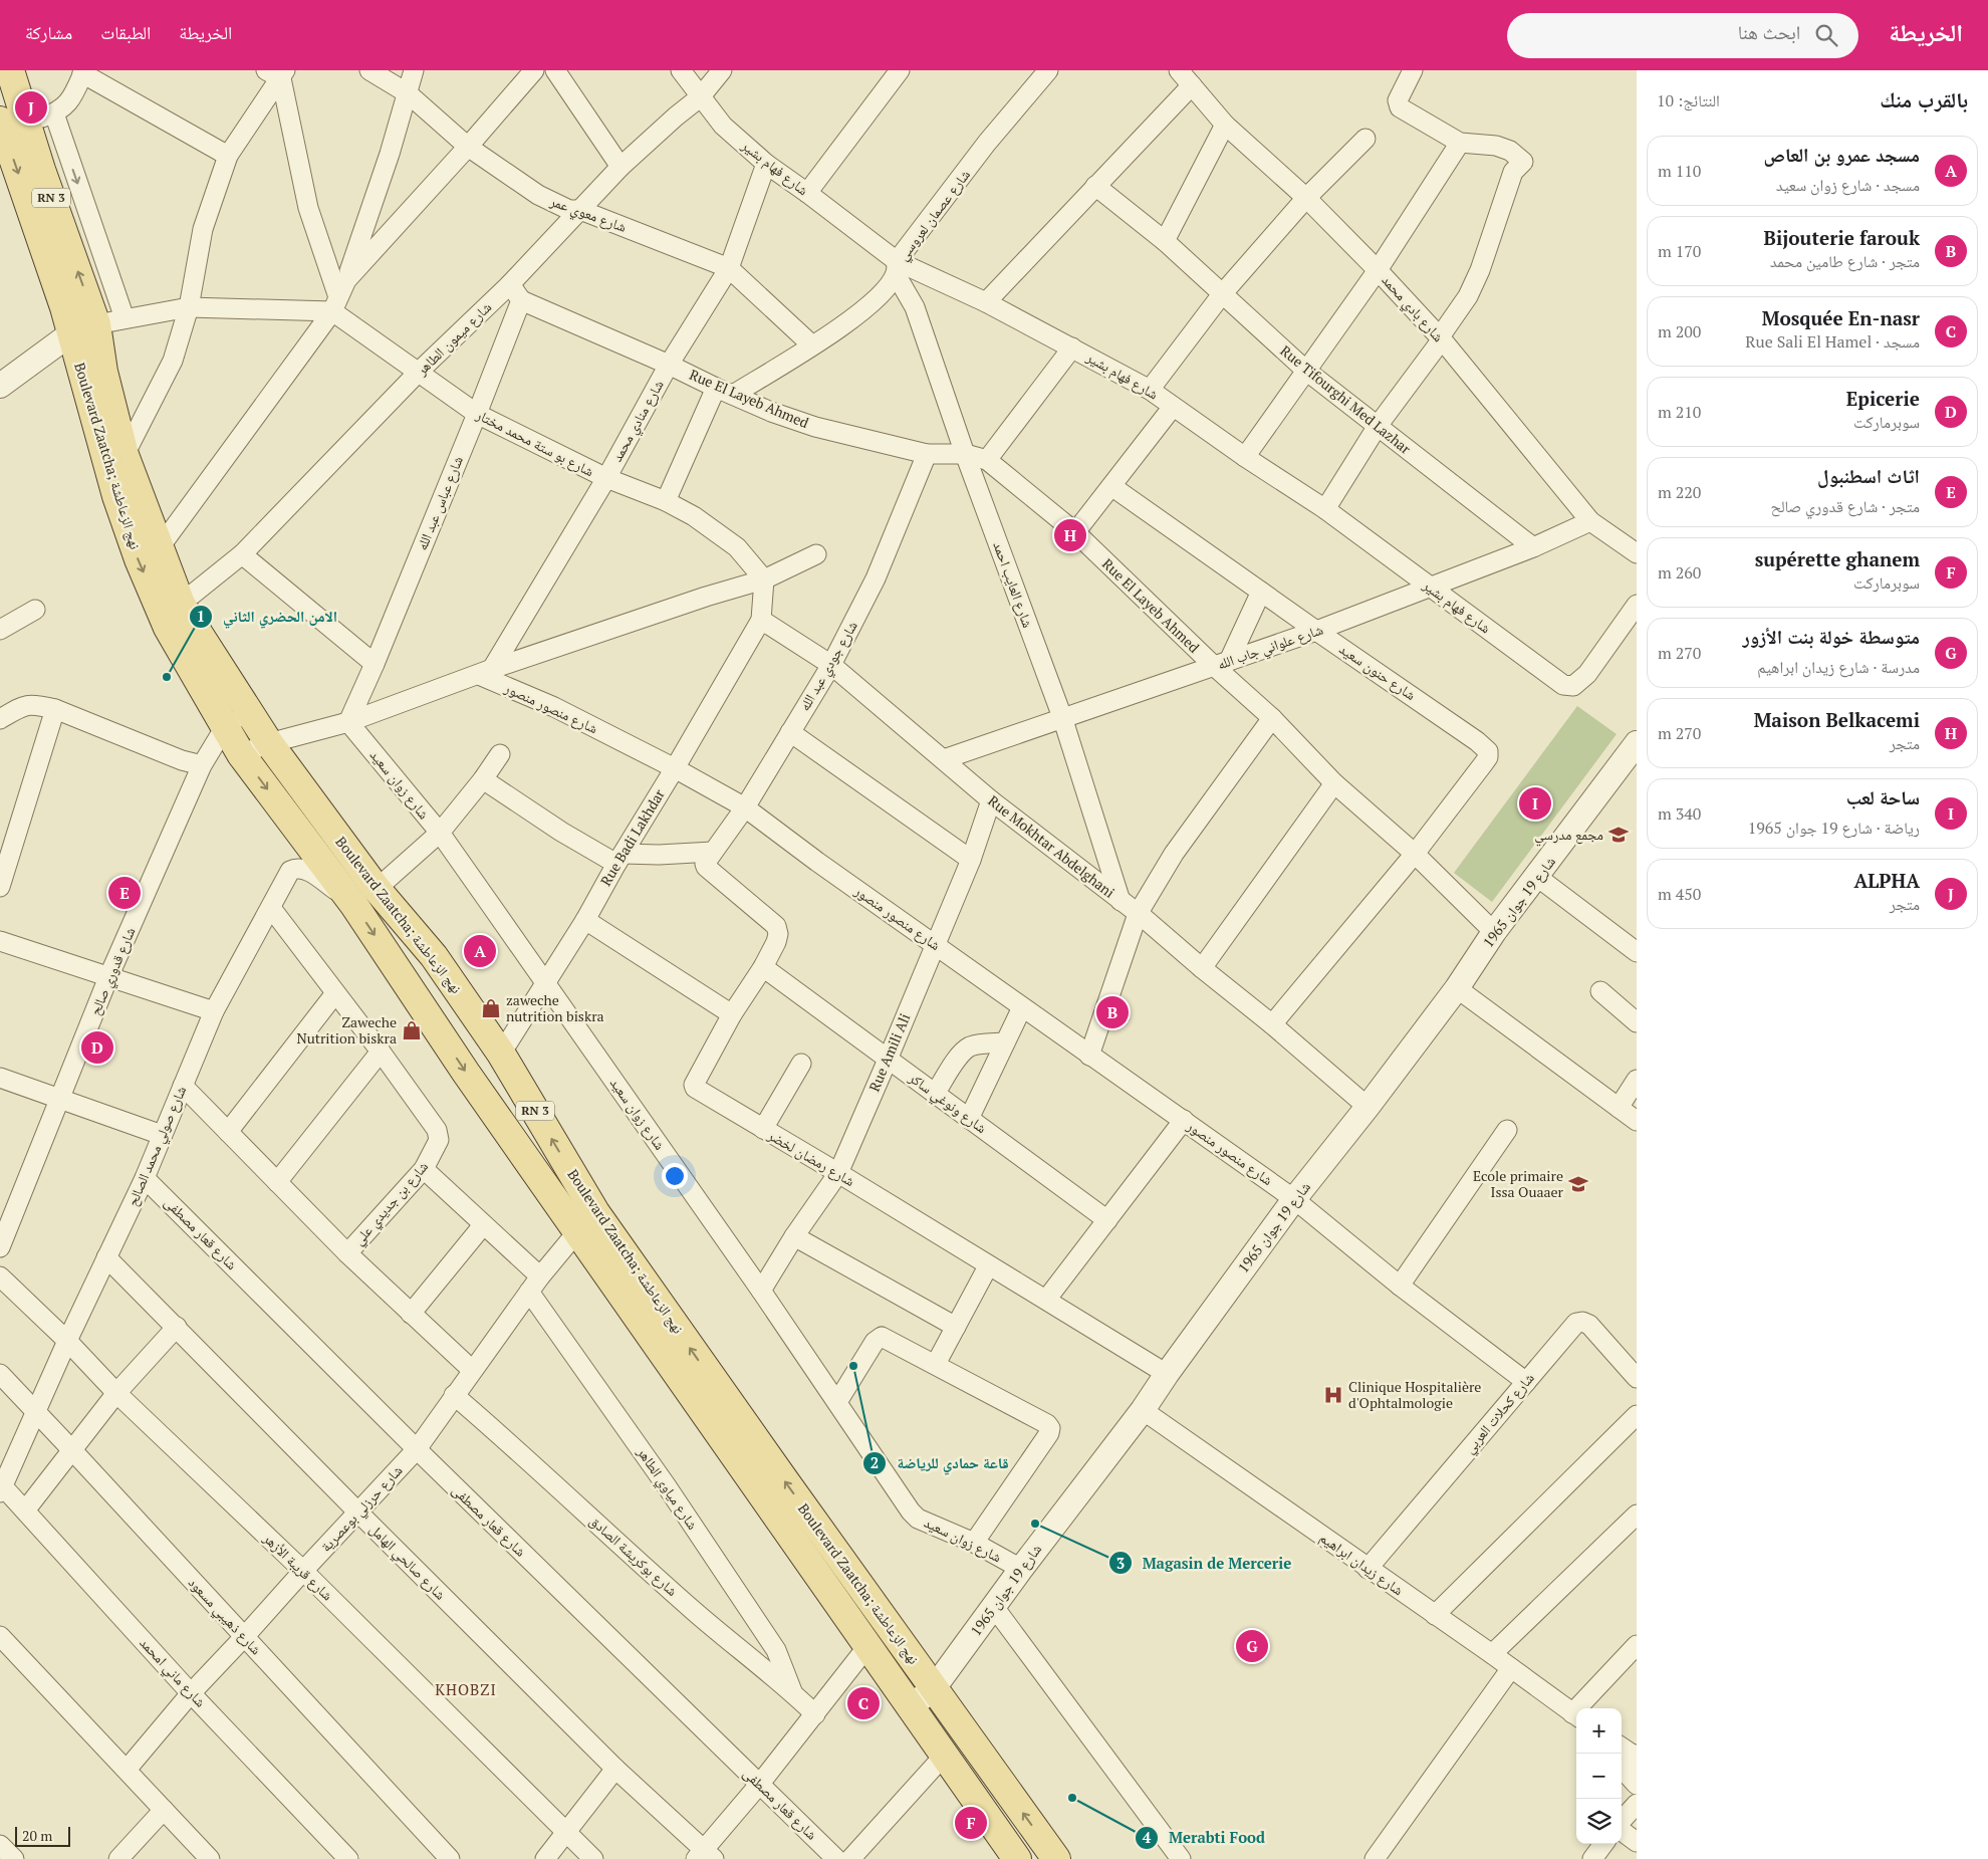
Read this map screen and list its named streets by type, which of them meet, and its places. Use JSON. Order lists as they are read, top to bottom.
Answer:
{
  "streets": {
    "main road": ["RN 3", "Boulevard Zaatcha; نهج الزعاطشة"],
    "street": [
      "شارع فهام بشير",
      "شارع معوي عمر",
      "شارع عصمان لعروسي",
      "شارع بادي محمد",
      "شارع ميمون الطاهر",
      "Rue El Layeb Ahmed",
      "Rue Tifourghi Med Lazhar",
      "شارع منادي محمد",
      "شارع بو ستة محمد مختار",
      "شارع عباس عبد الله",
      "شارع العايب احمد",
      "شارع علواني جاب الله",
      "شارع جودي عبد الله",
      "شارع حنون سعيد",
      "شارع منصور منصور",
      "شارع زوان سعيد",
      "Rue Badi Lakhdar",
      "Rue Mokhtar Abdelghani",
      "شارع 19 جوان 1965",
      "شارع قدوري صالح",
      "Rue Amili Ali",
      "شارع ونوغي ساكر",
      "شارع صولي محمد الصالح",
      "شارع رمضان لخضر",
      "شارع بن جديدي علي",
      "شارع قعار مصطفى",
      "شارع كحلات العربي",
      "شارع مياوي الطاهر",
      "شارع حرزلي بوعصرية",
      "شارع بوكريشة الصادق",
      "شارع صالحي الهامل",
      "شارع زيدان ابراهيم",
      "شارع قريبة الأزهر",
      "شارع ذهيبي مسعود",
      "شارع ماني امحمد"
    ]
  },
  "crossings": [
    ["شارع فهام بشير", "شارع عصمان لعروسي"],
    ["شارع فهام بشير", "شارع ميمون الطاهر"],
    ["شارع فهام بشير", "شارع منادي محمد"],
    ["شارع فهام بشير", "شارع العايب احمد"],
    ["شارع فهام بشير", "شارع علواني جاب الله"],
    ["شارع معوي عمر", "شارع عصمان لعروسي"],
    ["شارع معوي عمر", "شارع ميمون الطاهر"],
    ["شارع معوي عمر", "شارع منادي محمد"],
    ["شارع عصمان لعروسي", "Rue El Layeb Ahmed"],
    ["شارع عصمان لعروسي", "شارع العايب احمد"],
    ["شارع بادي محمد", "شارع علواني جاب الله"],
    ["شارع ميمون الطاهر", "Rue El Layeb Ahmed"],
    ["شارع ميمون الطاهر", "شارع بو ستة محمد مختار"],
    ["شارع ميمون الطاهر", "Boulevard Zaatcha; نهج الزعاطشة"],
    ["شارع ميمون الطاهر", "شارع عباس عبد الله"],
    ["Rue El Layeb Ahmed", "شارع منادي محمد"],
    ["Rue El Layeb Ahmed", "شارع عباس عبد الله"],
    ["Rue El Layeb Ahmed", "شارع العايب احمد"],
    ["Rue El Layeb Ahmed", "شارع علواني جاب الله"],
    ["Rue El Layeb Ahmed", "شارع جودي عبد الله"],
    ["Rue El Layeb Ahmed", "شارع حنون سعيد"],
    ["Rue El Layeb Ahmed", "شارع 19 جوان 1965"],
    ["Rue Tifourghi Med Lazhar", "شارع علواني جاب الله"],
    ["شارع منادي محمد", "شارع بو ستة محمد مختار"],
    ["شارع منادي محمد", "شارع منصور منصور"],
    ["شارع بو ستة محمد مختار", "شارع عباس عبد الله"],
    ["Boulevard Zaatcha; نهج الزعاطشة", "Rue Badi Lakhdar"],
    ["Boulevard Zaatcha; نهج الزعاطشة", "شارع 19 جوان 1965"],
    ["Boulevard Zaatcha; نهج الزعاطشة", "شارع قدوري صالح"],
    ["Boulevard Zaatcha; نهج الزعاطشة", "شارع صولي محمد الصالح"],
    ["Boulevard Zaatcha; نهج الزعاطشة", "شارع حرزلي بوعصرية"],
    ["شارع عباس عبد الله", "شارع زوان سعيد"],
    ["شارع العايب احمد", "شارع علواني جاب الله"],
    ["شارع العايب احمد", "Rue Mokhtar Abdelghani"],
    ["شارع علواني جاب الله", "شارع حنون سعيد"],
    ["شارع علواني جاب الله", "Rue Mokhtar Abdelghani"],
    ["شارع جودي عبد الله", "شارع منصور منصور"],
    ["شارع جودي عبد الله", "Rue Mokhtar Abdelghani"],
    ["شارع جودي عبد الله", "شارع رمضان لخضر"],
    ["شارع منصور منصور", "Rue Badi Lakhdar"],
    ["شارع منصور منصور", "شارع 19 جوان 1965"],
    ["شارع منصور منصور", "Rue Amili Ali"],
    ["شارع زوان سعيد", "Rue Badi Lakhdar"],
    ["شارع زوان سعيد", "شارع 19 جوان 1965"],
    ["شارع زوان سعيد", "Rue Amili Ali"],
    ["Rue Badi Lakhdar", "Rue Mokhtar Abdelghani"],
    ["Rue Mokhtar Abdelghani", "شارع 19 جوان 1965"],
    ["Rue Mokhtar Abdelghani", "Rue Amili Ali"],
    ["شارع 19 جوان 1965", "شارع رمضان لخضر"],
    ["شارع 19 جوان 1965", "شارع زيدان ابراهيم"],
    ["Rue Amili Ali", "شارع ونوغي ساكر"],
    ["Rue Amili Ali", "شارع رمضان لخضر"],
    ["شارع ونوغي ساكر", "شارع رمضان لخضر"],
    ["شارع صولي محمد الصالح", "شارع بن جديدي علي"],
    ["شارع صولي محمد الصالح", "شارع قعار مصطفى"],
    ["شارع صولي محمد الصالح", "شارع صالحي الهامل"],
    ["شارع صولي محمد الصالح", "شارع قريبة الأزهر"],
    ["شارع صولي محمد الصالح", "شارع ذهيبي مسعود"],
    ["شارع صولي محمد الصالح", "شارع ماني امحمد"],
    ["شارع بن جديدي علي", "شارع مياوي الطاهر"],
    ["شارع قعار مصطفى", "شارع حرزلي بوعصرية"],
    ["شارع كحلات العربي", "شارع زيدان ابراهيم"],
    ["شارع مياوي الطاهر", "شارع حرزلي بوعصرية"],
    ["شارع مياوي الطاهر", "شارع بوكريشة الصادق"],
    ["شارع حرزلي بوعصرية", "شارع بوكريشة الصادق"],
    ["شارع حرزلي بوعصرية", "شارع صالحي الهامل"],
    ["شارع حرزلي بوعصرية", "شارع قريبة الأزهر"],
    ["شارع حرزلي بوعصرية", "شارع ذهيبي مسعود"],
    ["شارع حرزلي بوعصرية", "شارع ماني امحمد"]
  ],
  "districts": ["KHOBZI"],
  "places": {
    "other": [
      "الامن الحضري الثاني",
      "قاعة حمادي للرياضة",
      "Magasin de Mercerie",
      "Merabti Food"
    ],
    "school or university": ["مجمع مدرسي", "Ecole primaire Issa Ouaaer"],
    "shop": ["zaweche nutrition biskra", "Zaweche Nutrition biskra"],
    "hospital": ["Clinique Hospitalière d'Ophtalmologie"]
  },
  "scale_bar": "20 m",
  "page": {
    "header": "الخريطة",
    "search": "ابحث هنا",
    "nav": ["الخريطة", "الطبقات", "مشاركة"],
    "heading": ["بالقرب منك", "النتائج: 10"],
    "pins": [
      "J",
      "H",
      "I",
      "E",
      "A",
      "B",
      "D",
      "G",
      "C",
      "F"
    ],
    "list": [
      {
        "mark": "A",
        "name": "مسجد عمرو بن العاص",
        "note": "مسجد · شارع زوان سعيد",
        "value": "110 m"
      },
      {
        "mark": "B",
        "name": "Bijouterie farouk",
        "note": "متجر · شارع طامين محمد",
        "value": "170 m"
      },
      {
        "mark": "C",
        "name": "Mosquée En-nasr",
        "note": "مسجد · Rue Sali El Hamel",
        "value": "200 m"
      },
      {
        "mark": "D",
        "name": "Epicerie",
        "note": "سوبرماركت",
        "value": "210 m"
      },
      {
        "mark": "E",
        "name": "اثاث اسطنبول",
        "note": "متجر · شارع قدوري صالح",
        "value": "220 m"
      },
      {
        "mark": "F",
        "name": "supérette ghanem",
        "note": "سوبرماركت",
        "value": "260 m"
      },
      {
        "mark": "G",
        "name": "متوسطة خولة بنت الأزور",
        "note": "مدرسة · شارع زيدان ابراهيم",
        "value": "270 m"
      },
      {
        "mark": "H",
        "name": "Maison Belkacemi",
        "note": "متجر",
        "value": "270 m"
      },
      {
        "mark": "I",
        "name": "ساحة لعب",
        "note": "رياضة · شارع 19 جوان 1965",
        "value": "340 m"
      },
      {
        "mark": "J",
        "name": "ALPHA",
        "note": "متجر",
        "value": "450 m"
      }
    ],
    "map_buttons": ["+", "−"],
    "scale": "20 m"
  }
}
